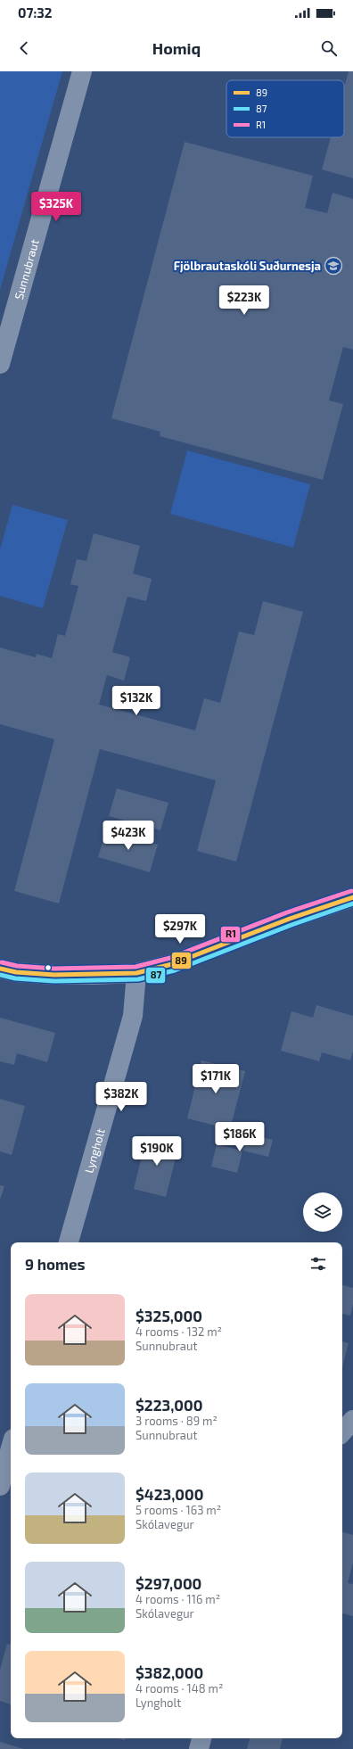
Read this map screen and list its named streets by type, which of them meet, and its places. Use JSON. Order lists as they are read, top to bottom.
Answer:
{
  "streets": {
    "street": ["Sunnubraut", "Lyngholt"]
  },
  "places": {
    "school or university": ["Fjölbrautaskóli Suðurnesja"]
  },
  "lines": ["transit line R1", "transit line 89", "transit line 87"],
  "legend": ["89", "87", "R1"],
  "page": {
    "status": "07:32",
    "header": "Homiq",
    "price": [
      "$325K",
      "$223K",
      "$132K",
      "$423K",
      "$297K",
      "$171K",
      "$382K",
      "$186K",
      "$190K"
    ],
    "heading": "9 homes",
    "list": [
      {
        "name": "$325,000",
        "note": "4 rooms · 132 m² · Sunnubraut"
      },
      {
        "name": "$223,000",
        "note": "3 rooms · 89 m² · Sunnubraut"
      },
      {
        "name": "$423,000",
        "note": "5 rooms · 163 m² · Skólavegur"
      },
      {
        "name": "$297,000",
        "note": "4 rooms · 116 m² · Skólavegur"
      },
      {
        "name": "$382,000",
        "note": "4 rooms · 148 m² · Lyngholt"
      }
    ]
  }
}
